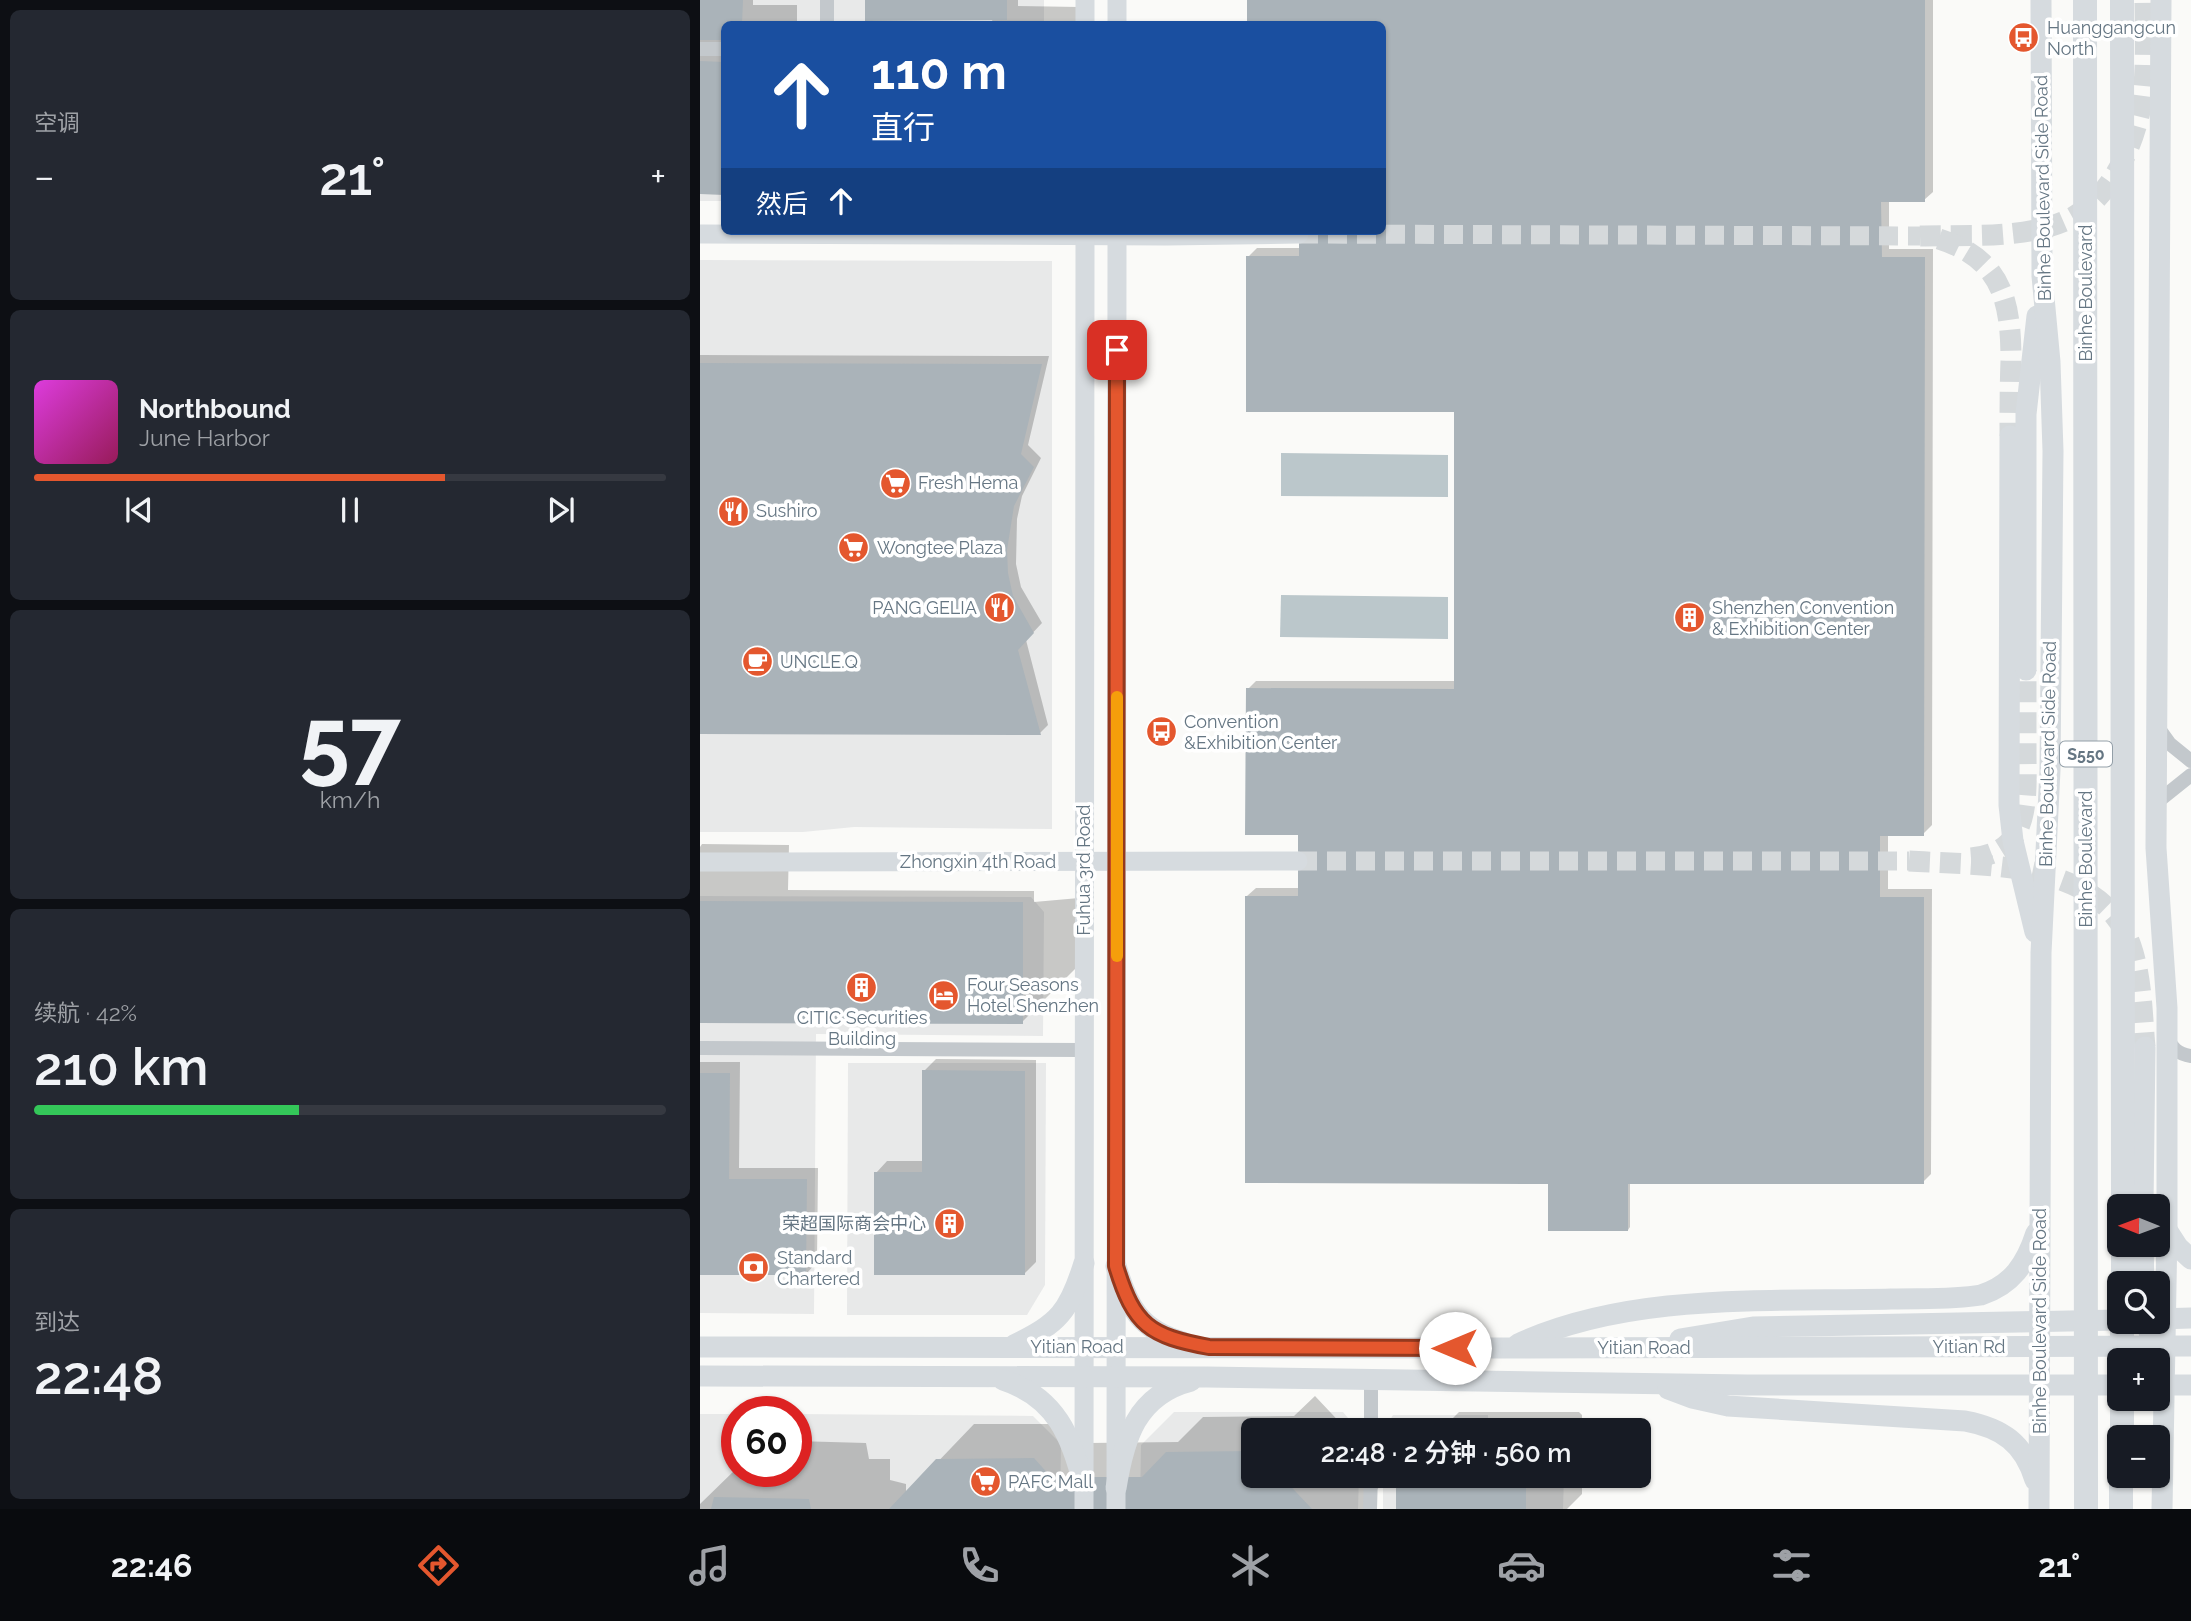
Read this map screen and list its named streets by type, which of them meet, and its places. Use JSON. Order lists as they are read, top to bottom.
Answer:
{
  "streets": {
    "highway": ["Binhe Boulevard", "S550"],
    "main road": ["Binhe Boulevard Side Road", "Yitian Road", "Yitian Rd"],
    "street": ["Zhongxin 4th Road", "Fuhua 3rd Road"]
  },
  "crossings": [
    ["Zhongxin 4th Road", "Fuhua 3rd Road"],
    ["Fuhua 3rd Road", "Yitian Road"],
    ["Yitian Road", "Yitian Rd"]
  ],
  "places": {
    "bus stop": ["Huanggangcun North", "Convention &Exhibition Center"],
    "supermarket": ["Fresh Hema", "Wongtee Plaza", "PAFC Mall"],
    "restaurant": ["Sushiro", "PANG GELIA"],
    "building": ["Shenzhen Convention & Exhibition Center", "CITIC Securities Building", "荣超国际商会中心"],
    "cafe": ["UNCLE.Q"],
    "hotel": ["Four Seasons Hotel Shenzhen"],
    "bank": ["Standard Chartered"]
  },
  "north": "left",
  "page": {
    "tile": [
      "空调",
      ["57", "km/h"],
      ["续航 · 42%", "210 km"],
      ["到达", "22:48"]
    ],
    "turn": ["110 m", "直行"],
    "heat": ["−", "21°", "+"],
    "then": "然后",
    "song": ["Northbound", "June Harbor"],
    "map_buttons": ["+", "−"],
    "limit": "60",
    "trip": "22:48 · 2 分钟 · 560 m",
    "tabs": ["22:46", "21°"]
  }
}
